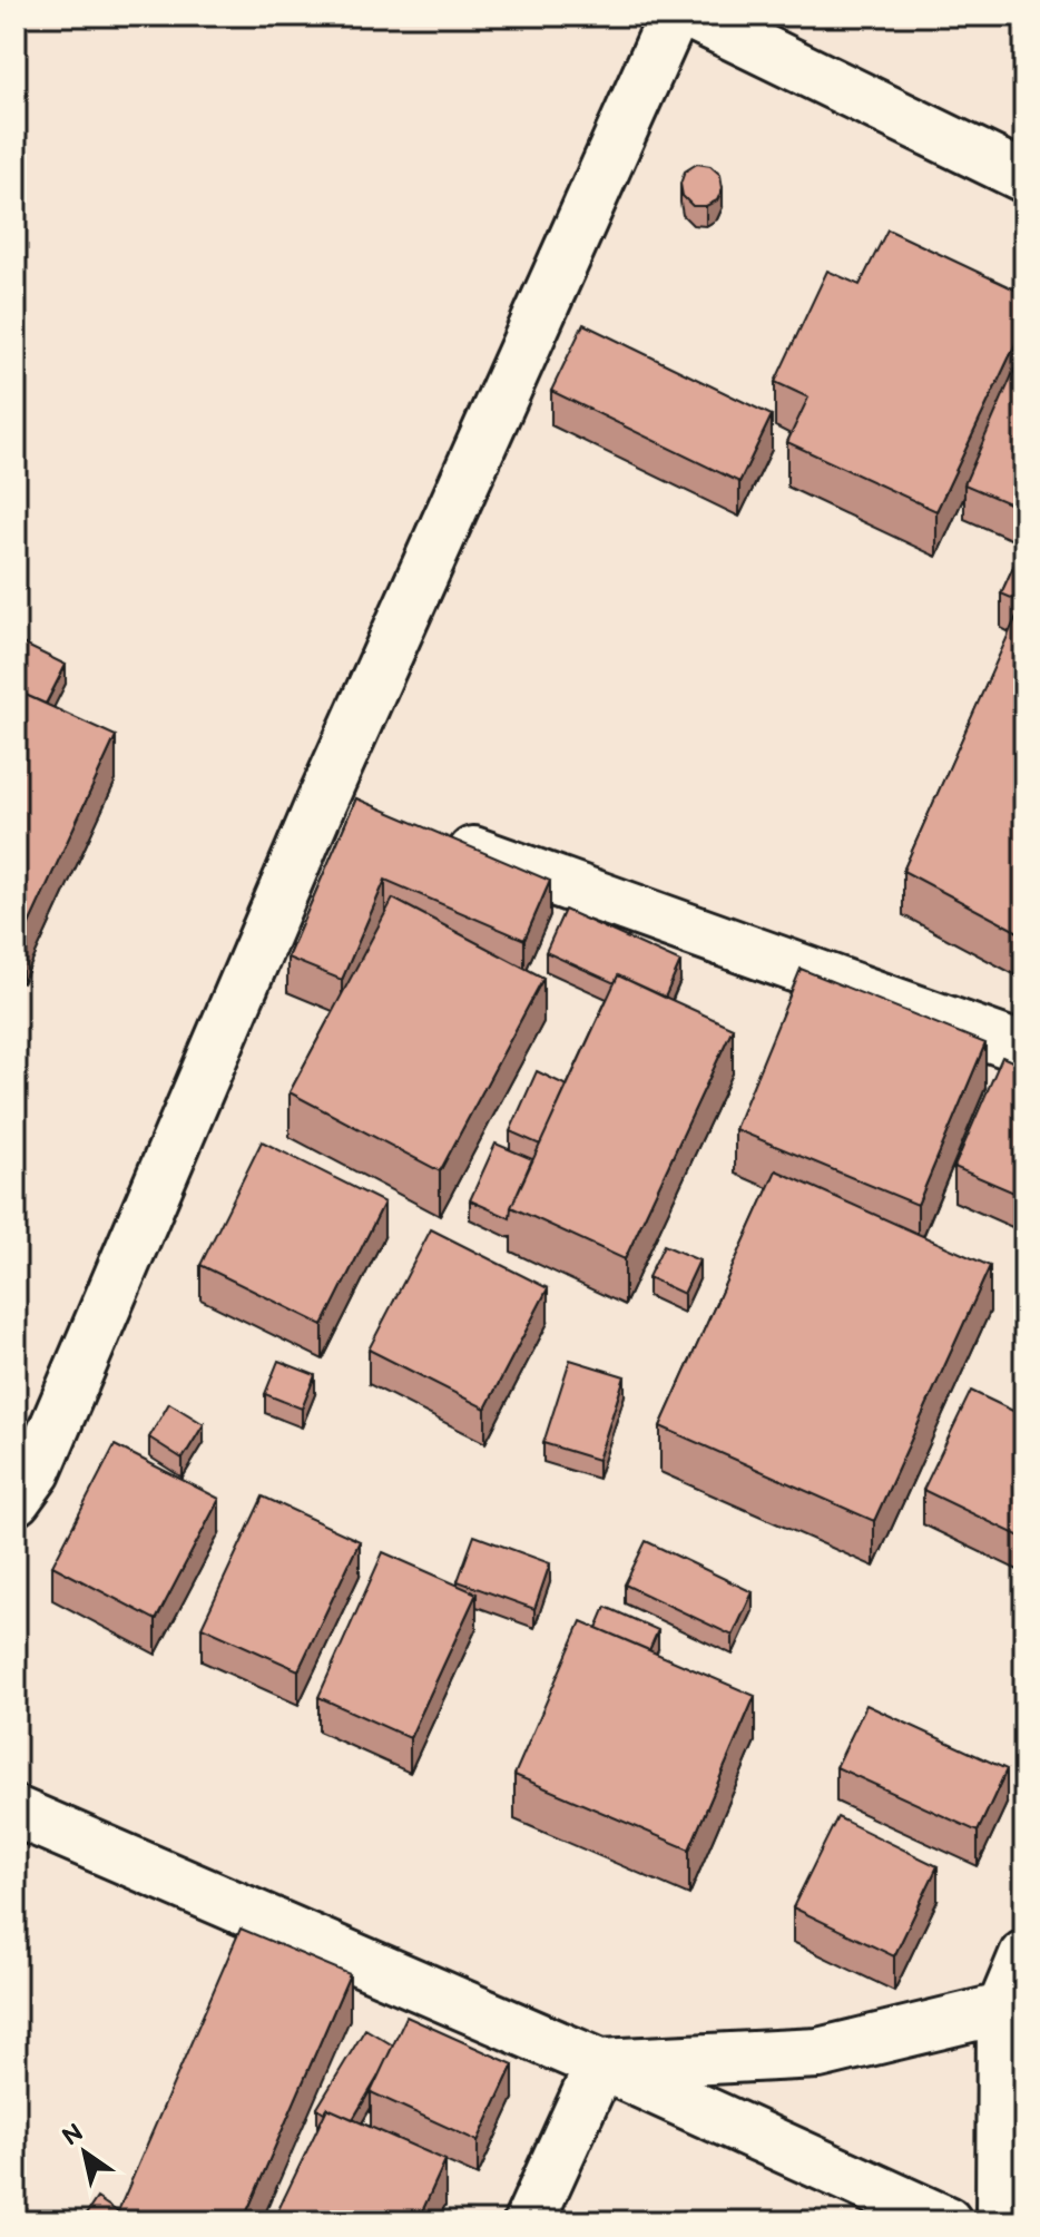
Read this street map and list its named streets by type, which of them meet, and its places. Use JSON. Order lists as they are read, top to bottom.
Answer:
{
  "north": "top left"
}
